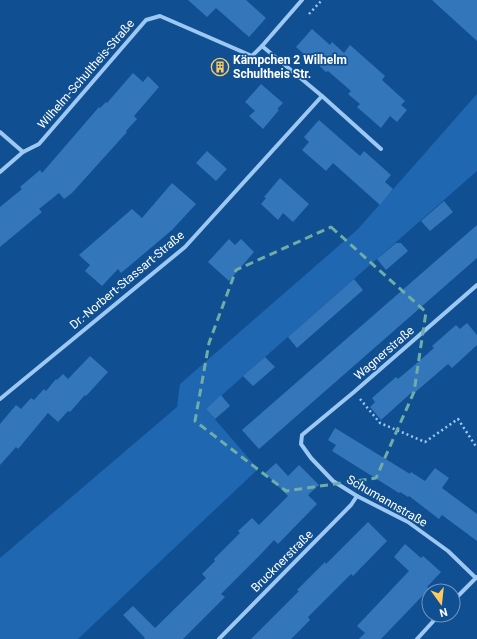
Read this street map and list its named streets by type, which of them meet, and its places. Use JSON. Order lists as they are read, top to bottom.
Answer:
{
  "streets": {
    "street": [
      "Wilhelm-Schultheis-Straße",
      "Dr.-Norbert-Stassart-Straße",
      "Wagnerstraße",
      "Schumannstraße",
      "Brucknerstraße"
    ]
  },
  "crossings": [
    ["Wagnerstraße", "Schumannstraße"],
    ["Schumannstraße", "Brucknerstraße"]
  ],
  "places": {
    "building": ["Kämpchen 2 Wilhelm Schultheis Str."]
  },
  "north": "bottom"
}
